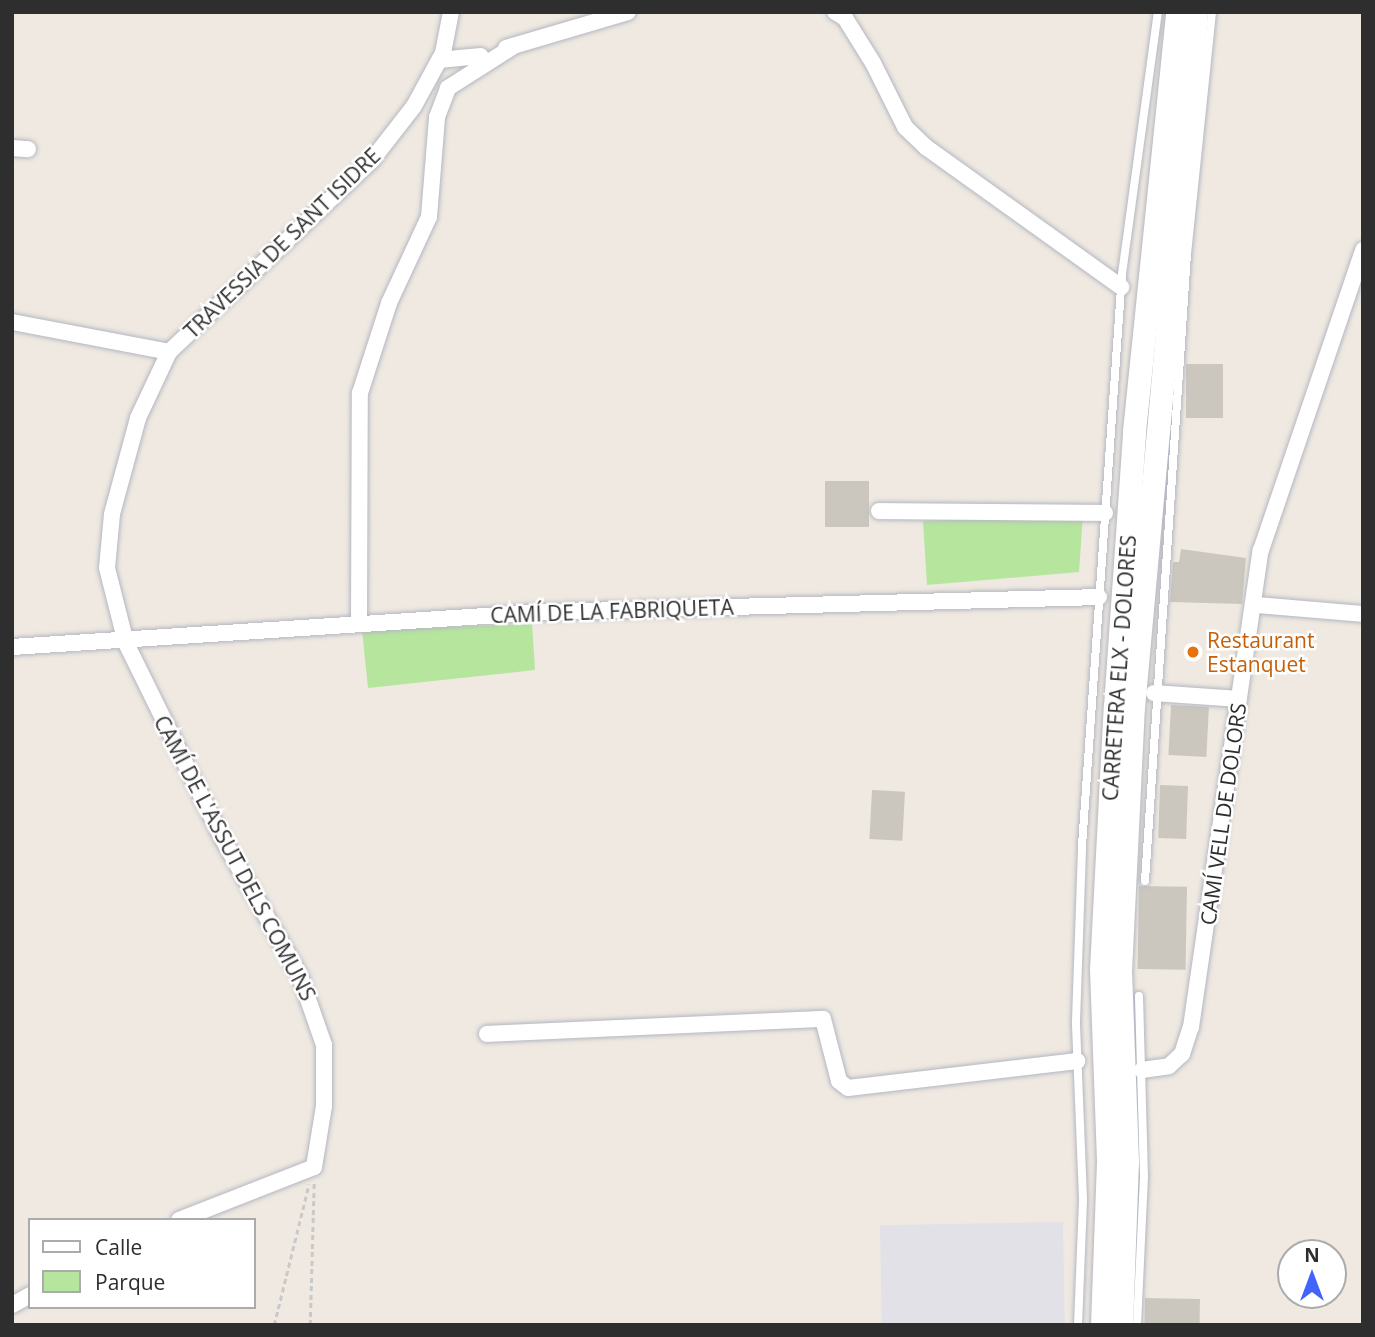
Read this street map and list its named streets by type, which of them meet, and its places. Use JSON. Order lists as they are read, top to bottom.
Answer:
{
  "streets": {
    "main road": ["CARRETERA ELX - DOLORES"],
    "street": [
      "TRAVESSIA DE SANT ISIDRE",
      "CAMÍ DE LA FABRIQUETA",
      "CAMÍ VELL DE DOLORS",
      "CAMÍ DE L'ASSUT DELS COMUNS"
    ]
  },
  "crossings": [
    ["TRAVESSIA DE SANT ISIDRE", "CAMÍ DE LA FABRIQUETA"],
    ["TRAVESSIA DE SANT ISIDRE", "CAMÍ DE L'ASSUT DELS COMUNS"],
    ["CAMÍ DE LA FABRIQUETA", "CAMÍ DE L'ASSUT DELS COMUNS"]
  ],
  "places": ["Restaurant Estanquet"],
  "legend": ["Calle", "Parque"],
  "north": "top"
}
